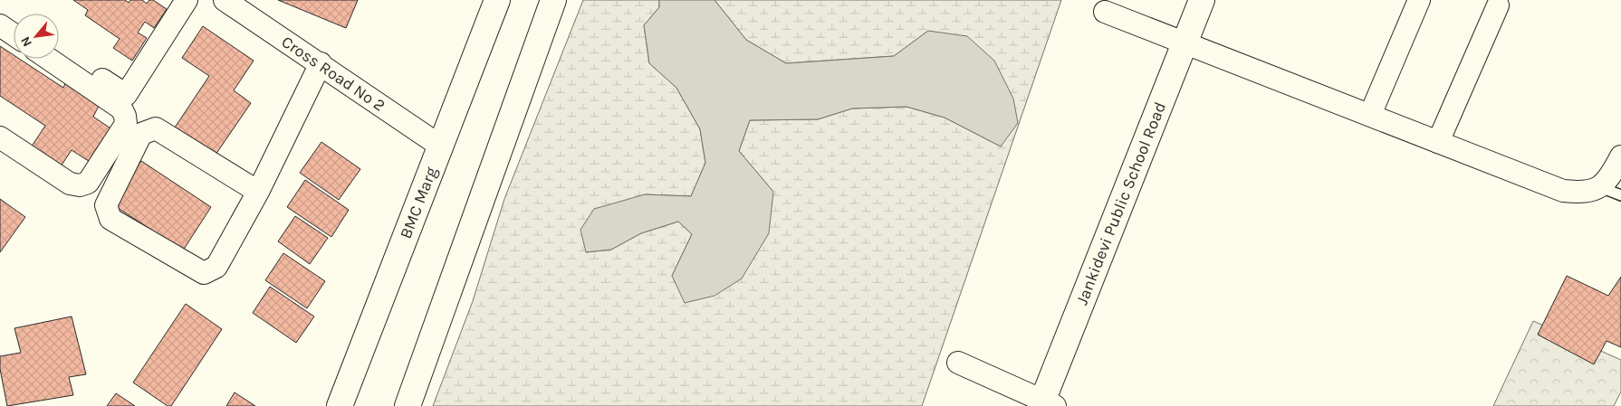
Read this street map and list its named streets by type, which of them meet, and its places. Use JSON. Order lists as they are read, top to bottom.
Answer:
{
  "streets": {
    "street": ["Cross Road No 2", "Jankidevi Public School Road", "BMC Marg"]
  },
  "crossings": [
    ["Cross Road No 2", "BMC Marg"]
  ],
  "north": "bottom left"
}
